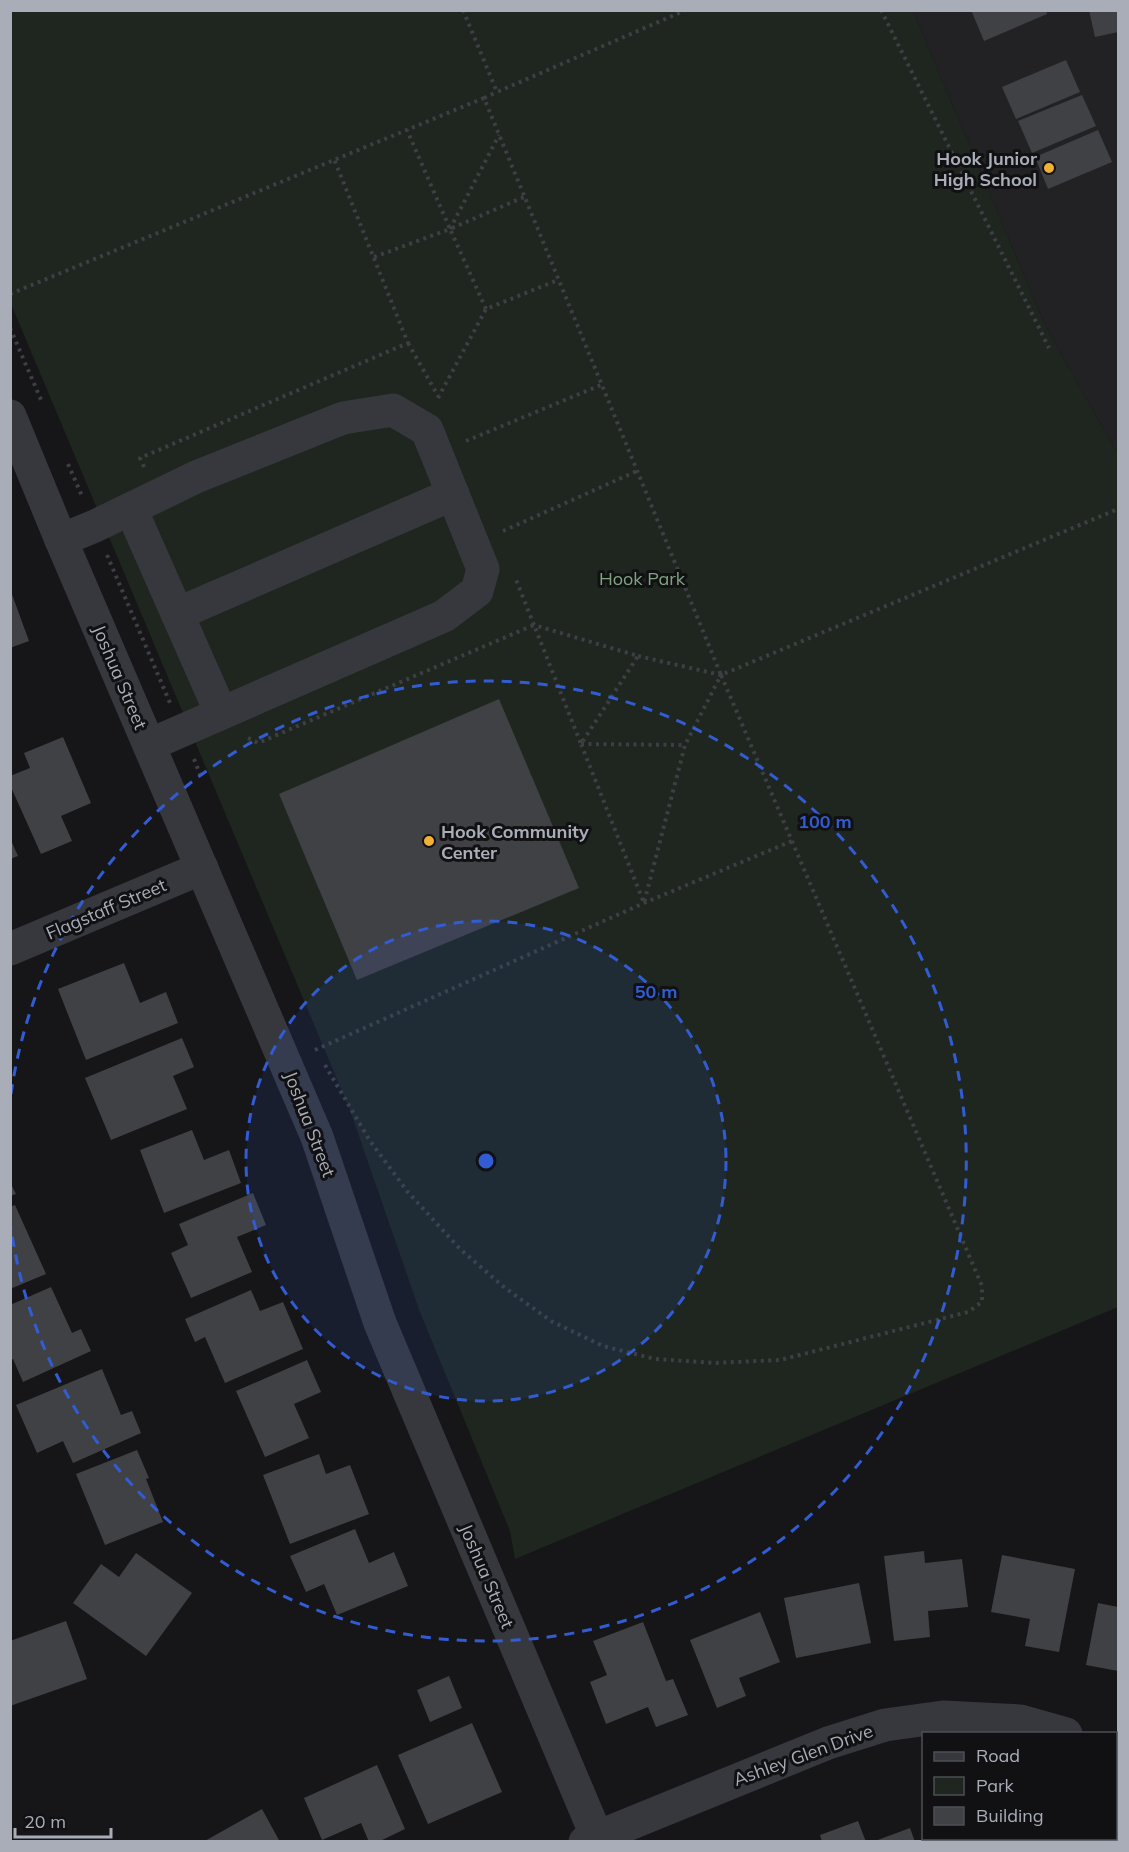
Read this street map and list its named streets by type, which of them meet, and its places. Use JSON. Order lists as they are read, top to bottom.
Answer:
{
  "streets": {
    "street": ["Joshua Street", "Flagstaff Street", "Ashley Glen Drive"]
  },
  "crossings": [
    ["Joshua Street", "Flagstaff Street"],
    ["Joshua Street", "Ashley Glen Drive"]
  ],
  "parks": ["Hook Park"],
  "places": ["Hook Junior High School", "Hook Community Center"],
  "legend": ["Road", "Park", "Building"],
  "scale_bar": "20 m",
  "rings": ["100 m", "50 m"]
}
